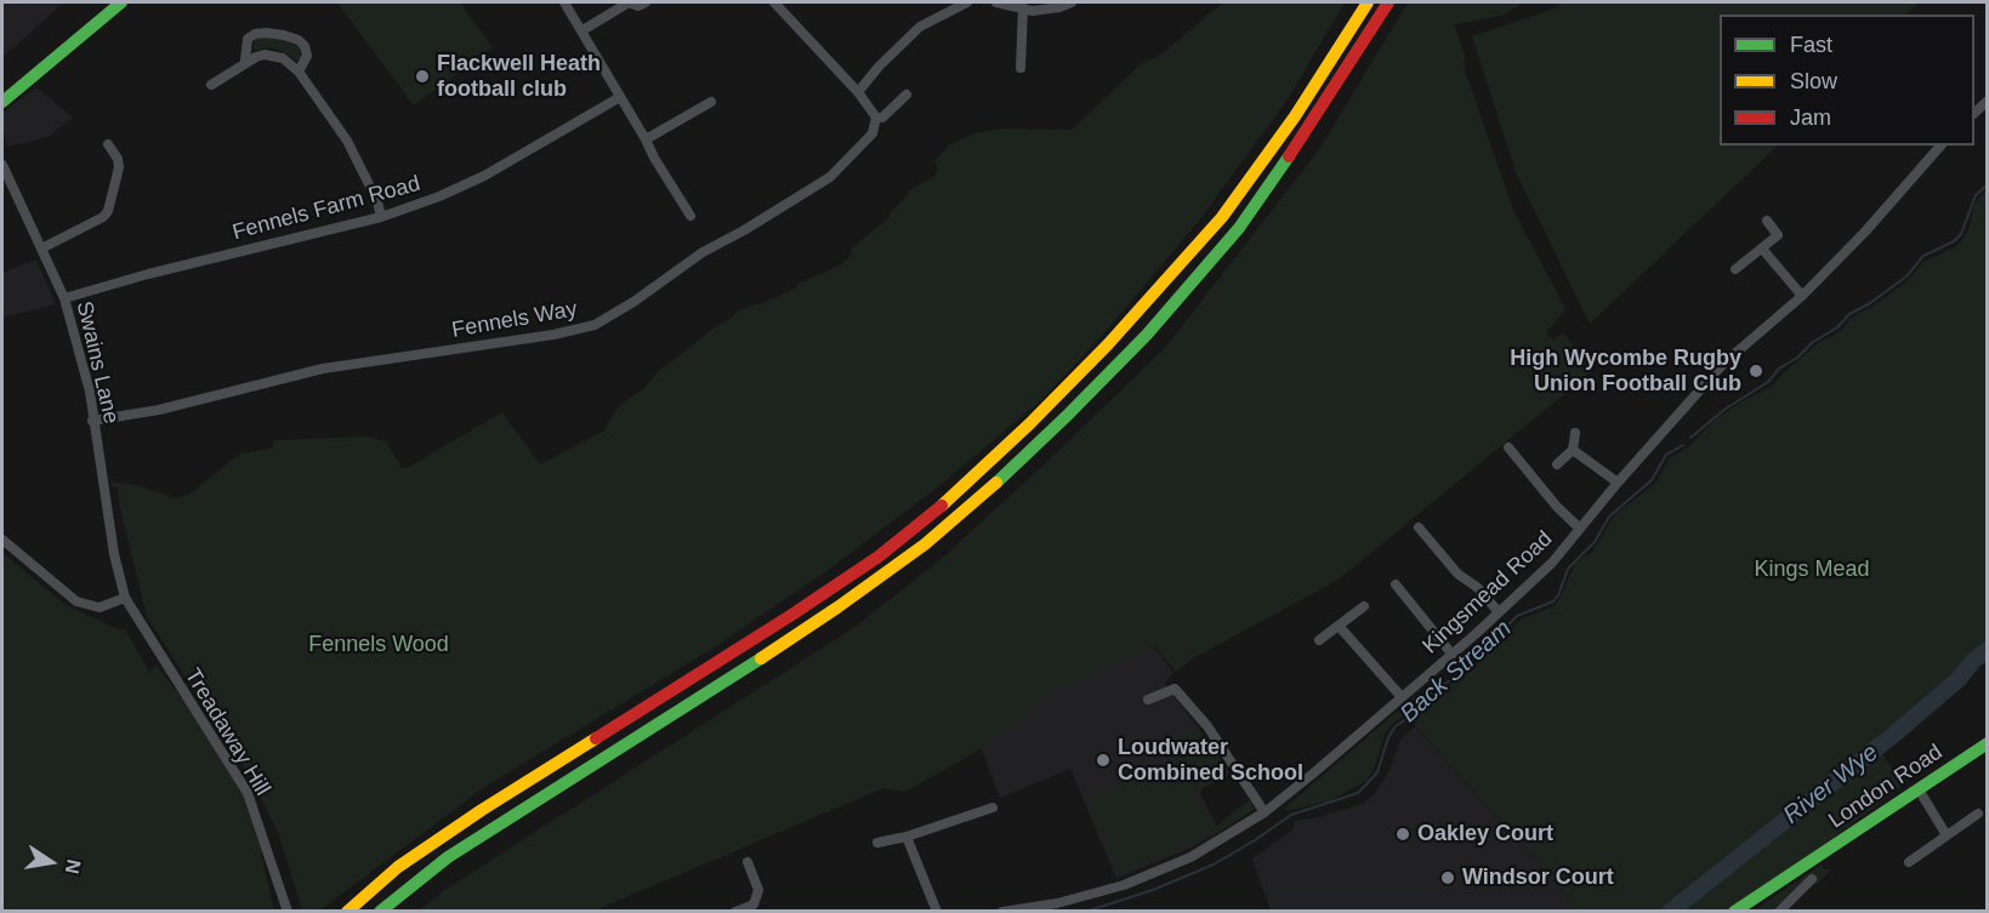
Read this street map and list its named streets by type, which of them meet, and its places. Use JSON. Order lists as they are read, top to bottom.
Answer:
{
  "streets": {
    "main road": ["London Road"],
    "street": [
      "Fennels Farm Road",
      "Fennels Way",
      "Swains Lane",
      "Kingsmead Road",
      "Treadaway Hill"
    ]
  },
  "crossings": [
    ["Fennels Farm Road", "Swains Lane"],
    ["Fennels Way", "Swains Lane"],
    ["Swains Lane", "Treadaway Hill"]
  ],
  "water": ["Back Stream", "River Wye"],
  "parks": ["Kings Mead", "Fennels Wood"],
  "places": [
    "Flackwell Heath football club",
    "High Wycombe Rugby Union Football Club",
    "Loudwater Combined School",
    "Oakley Court",
    "Windsor Court"
  ],
  "legend": ["Fast", "Slow", "Jam"],
  "north": "right"
}
